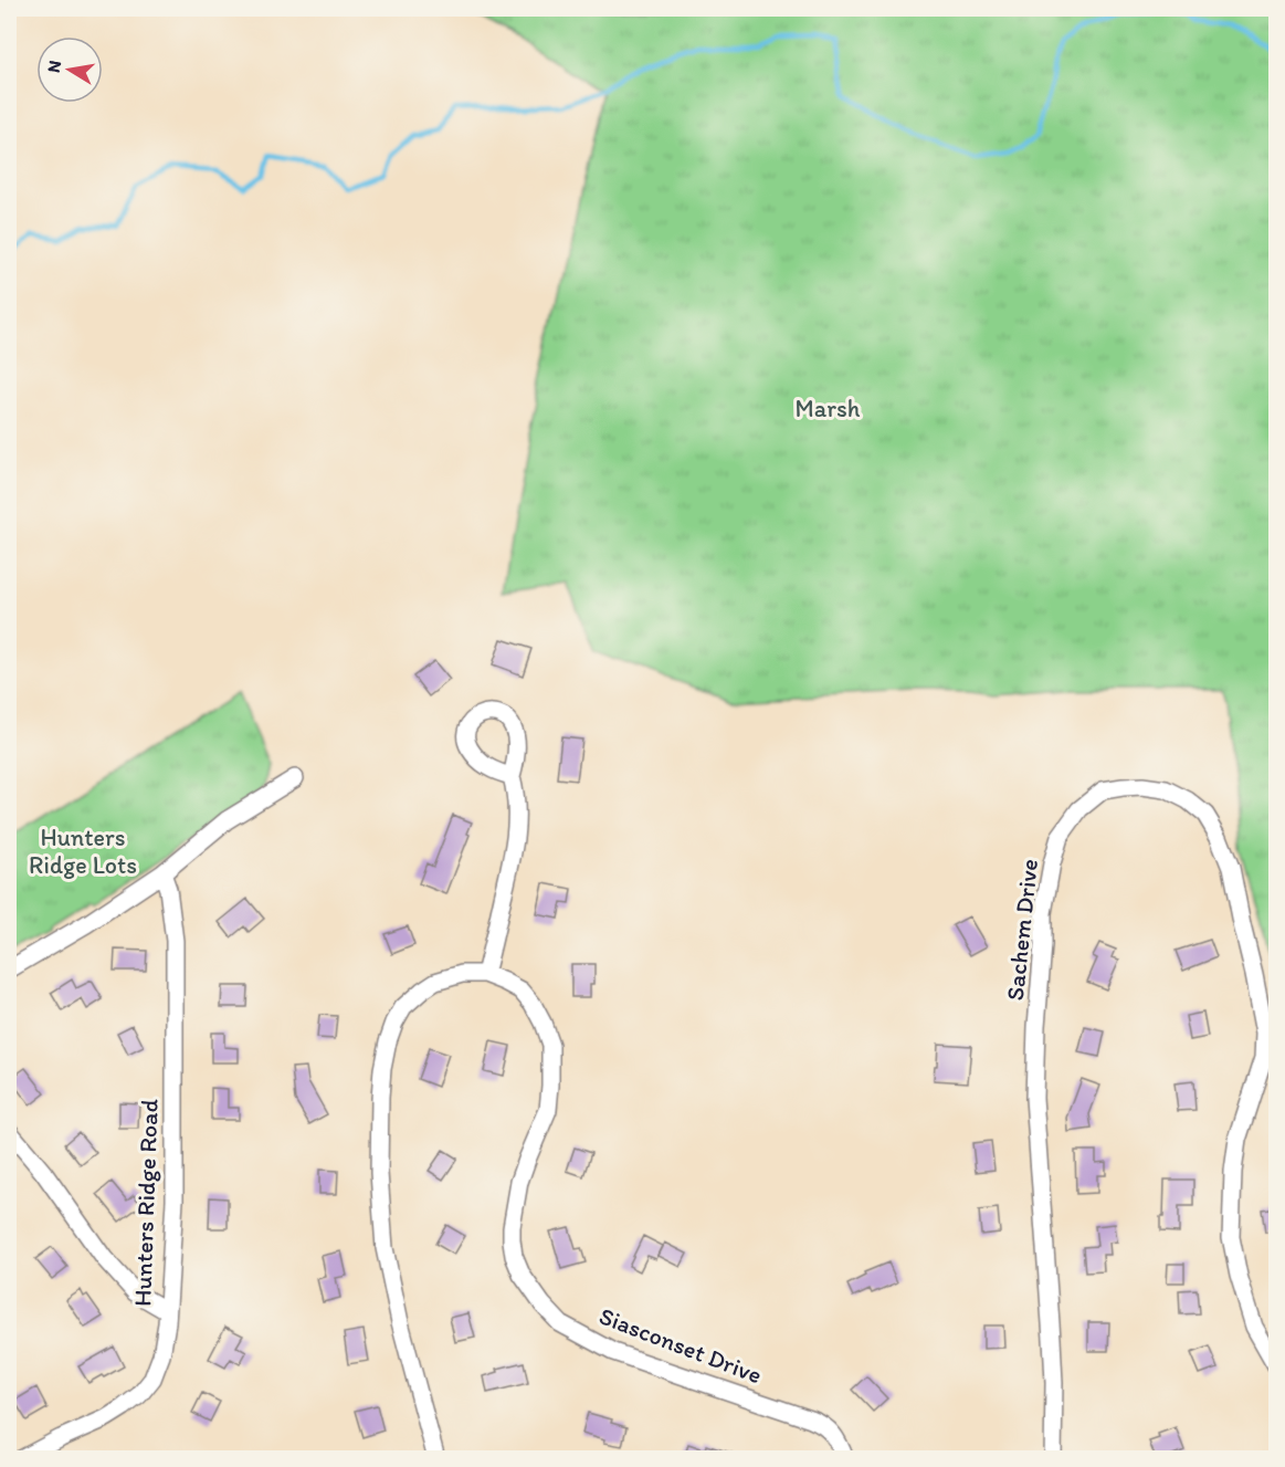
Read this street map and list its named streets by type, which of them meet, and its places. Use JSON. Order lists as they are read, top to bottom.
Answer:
{
  "streets": {
    "street": ["Sachem Drive", "Hunters Ridge Road", "Siasconset Drive"]
  },
  "parks": ["Marsh", "Hunters Ridge Lots"],
  "north": "left"
}
